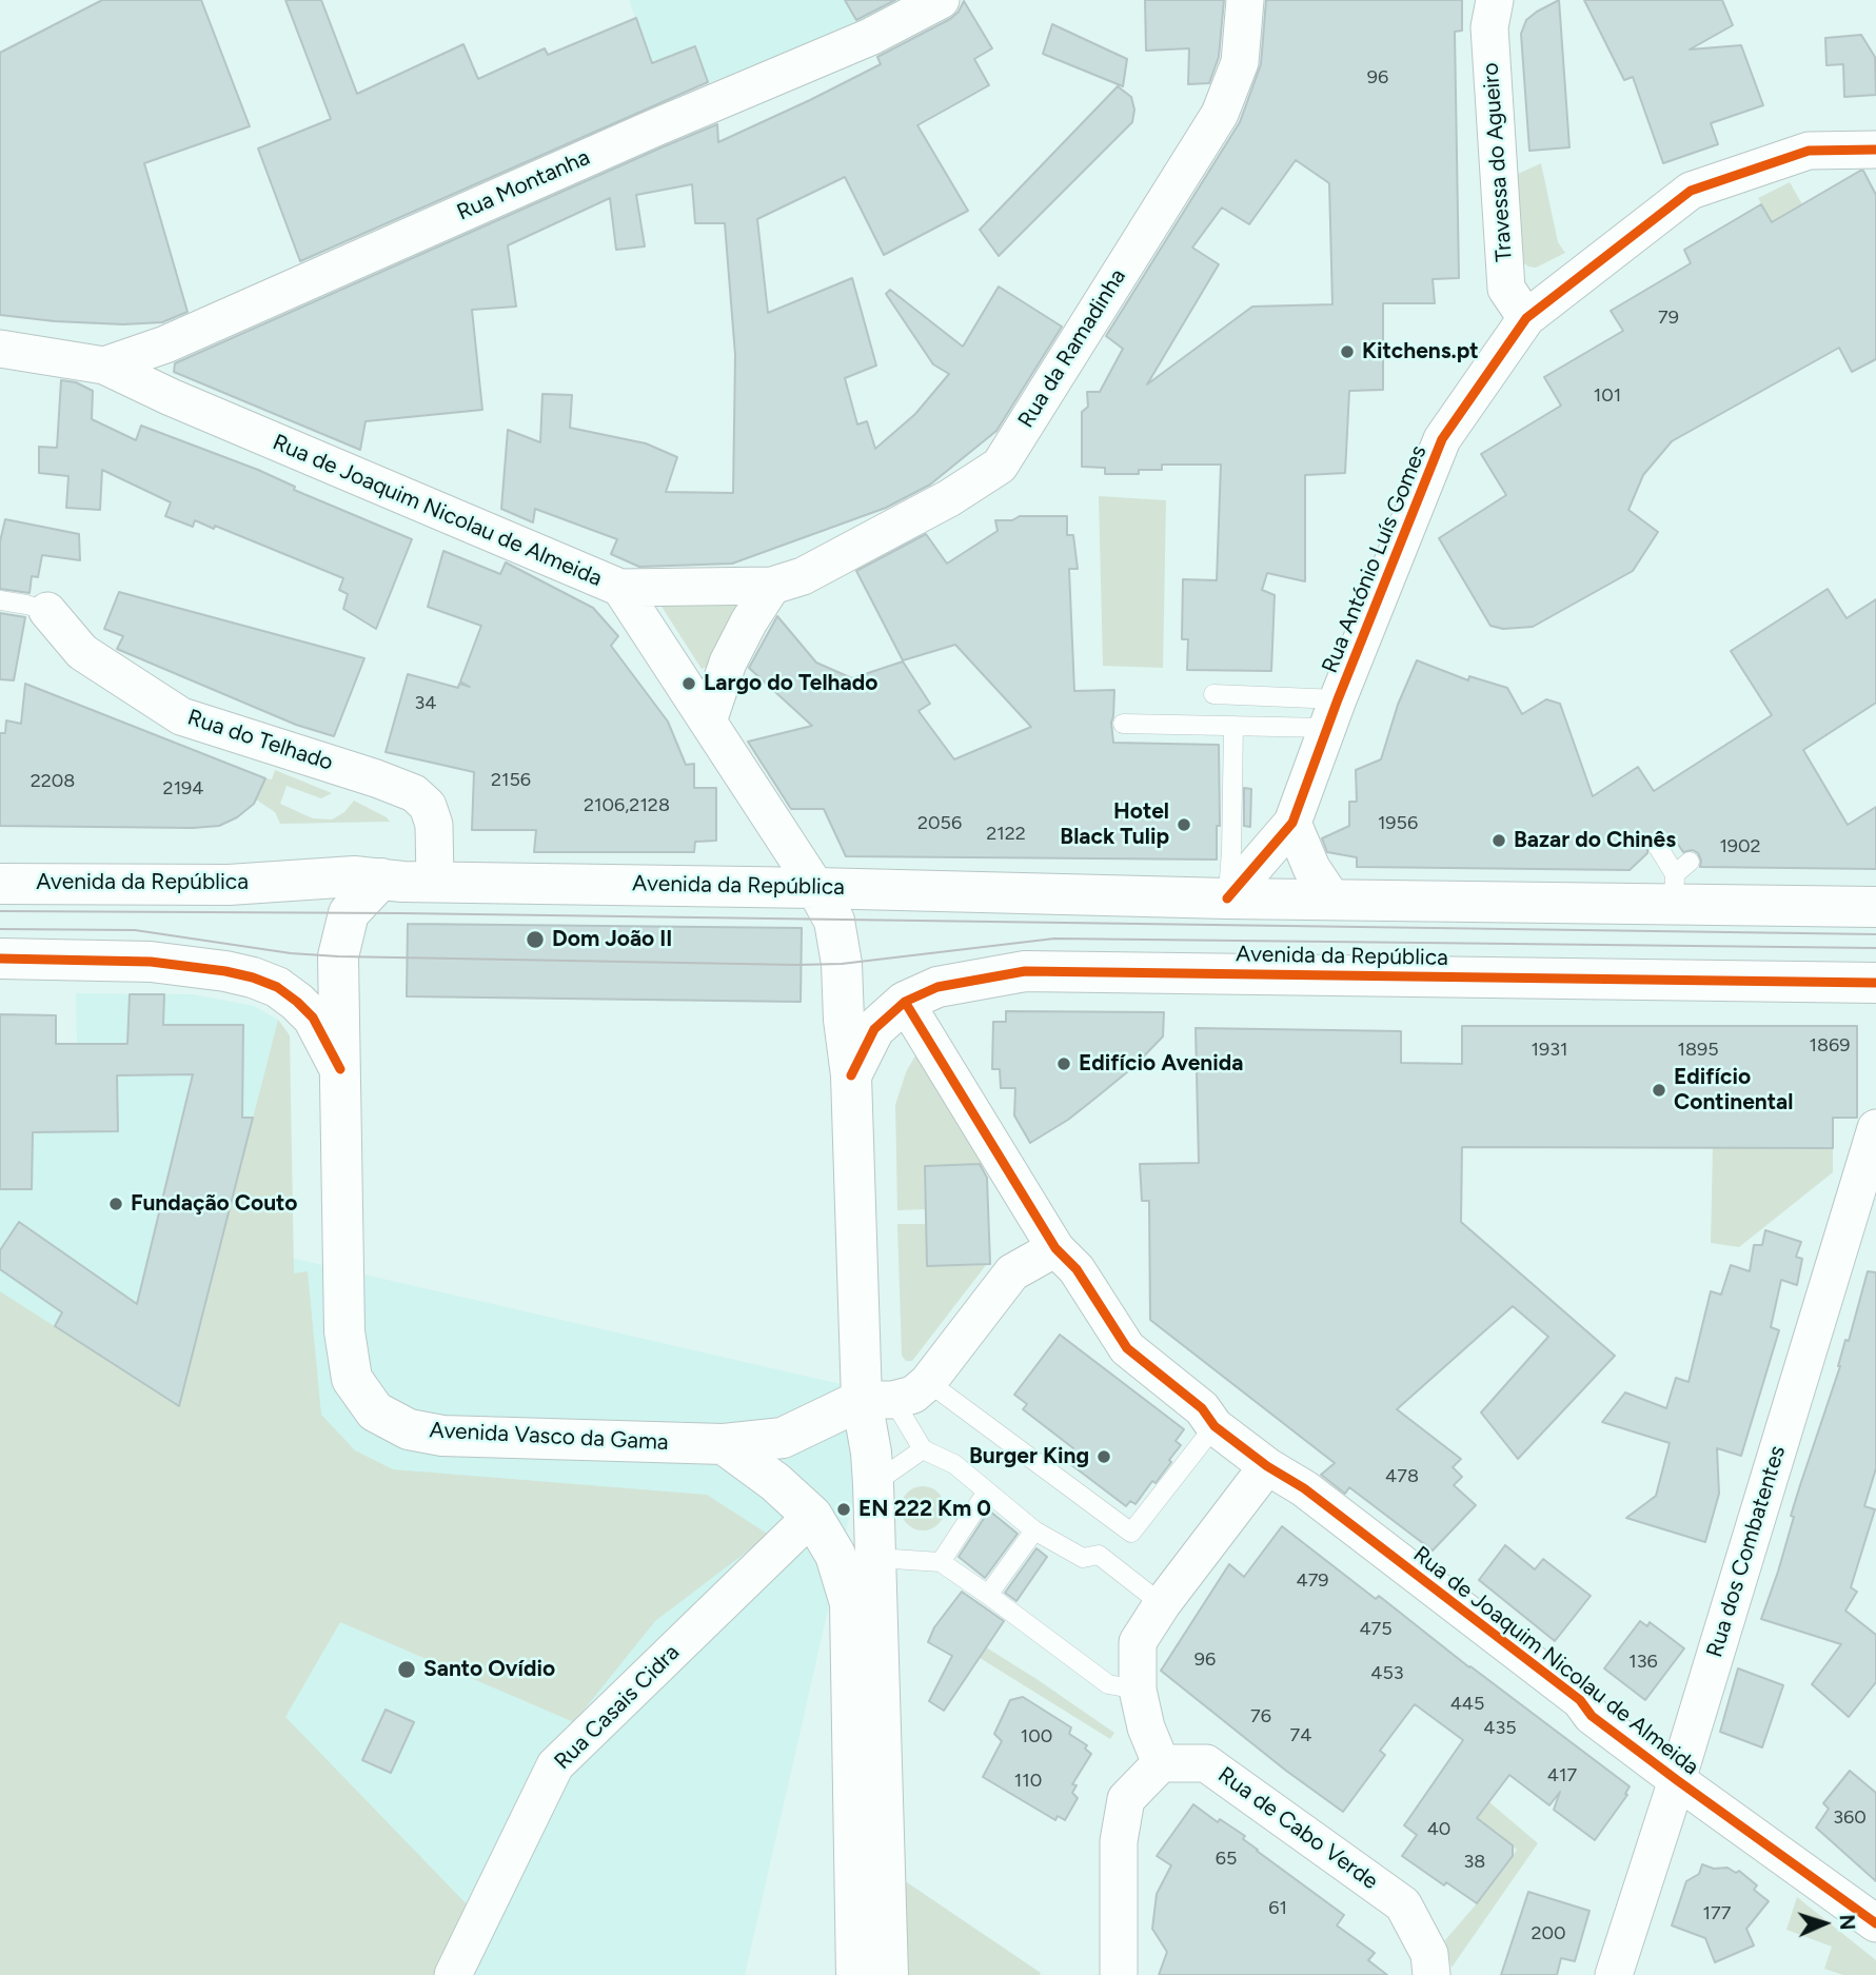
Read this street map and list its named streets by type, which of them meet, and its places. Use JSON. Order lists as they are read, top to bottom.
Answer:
{
  "streets": {
    "main road": ["Avenida da República", "Avenida Vasco da Gama"],
    "street": [
      "Travessa do Agueiro",
      "Rua Montanha",
      "Rua da Ramadinha",
      "Rua de Joaquim Nicolau de Almeida",
      "Rua António Luís Gomes",
      "Rua do Telhado",
      "Rua dos Combatentes",
      "Rua Casais Cidra",
      "Rua de Cabo Verde"
    ]
  },
  "crossings": [
    ["Travessa do Agueiro", "Rua António Luís Gomes"],
    ["Rua Montanha", "Rua de Joaquim Nicolau de Almeida"],
    ["Rua de Joaquim Nicolau de Almeida", "Avenida da República"],
    ["Rua de Joaquim Nicolau de Almeida", "Rua dos Combatentes"],
    ["Rua António Luís Gomes", "Avenida da República"],
    ["Rua do Telhado", "Avenida da República"],
    ["Avenida da República", "Avenida Vasco da Gama"]
  ],
  "places": [
    "Kitchens.pt",
    "Largo do Telhado",
    "Hotel Black Tulip",
    "Bazar do Chinês",
    "Dom João II",
    "Edifício Avenida",
    "Edifício Continental",
    "Fundação Couto",
    "Burger King",
    "EN 222 Km 0",
    "Santo Ovídio"
  ],
  "house_numbers": [
    "96",
    "79",
    "101",
    "34",
    "2156",
    "2208",
    "2194",
    "2106,2128",
    "2056",
    "1956",
    "2122",
    "1902",
    "1869",
    "1931",
    "1895",
    "478",
    "479",
    "475",
    "96",
    "136",
    "453",
    "445",
    "76",
    "435",
    "74",
    "100",
    "417",
    "110",
    "360",
    "40",
    "65",
    "38",
    "61",
    "177",
    "200"
  ],
  "north": "right"
}
